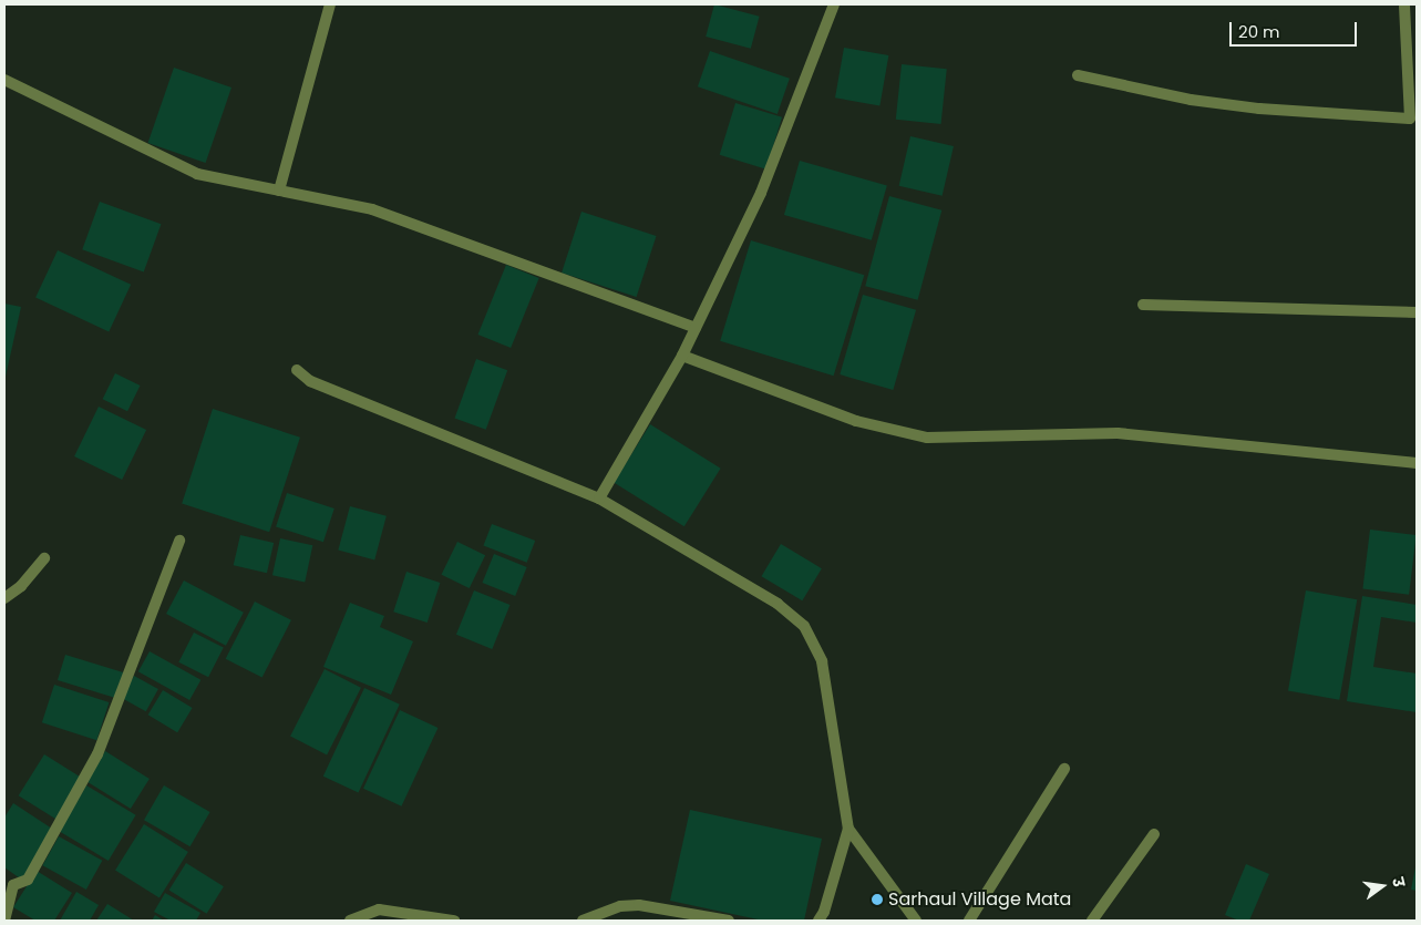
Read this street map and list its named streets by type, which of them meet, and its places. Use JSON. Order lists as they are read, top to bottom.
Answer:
{
  "places": ["Sarhaul Village Mata"],
  "scale_bar": "20 m",
  "north": "right"
}
